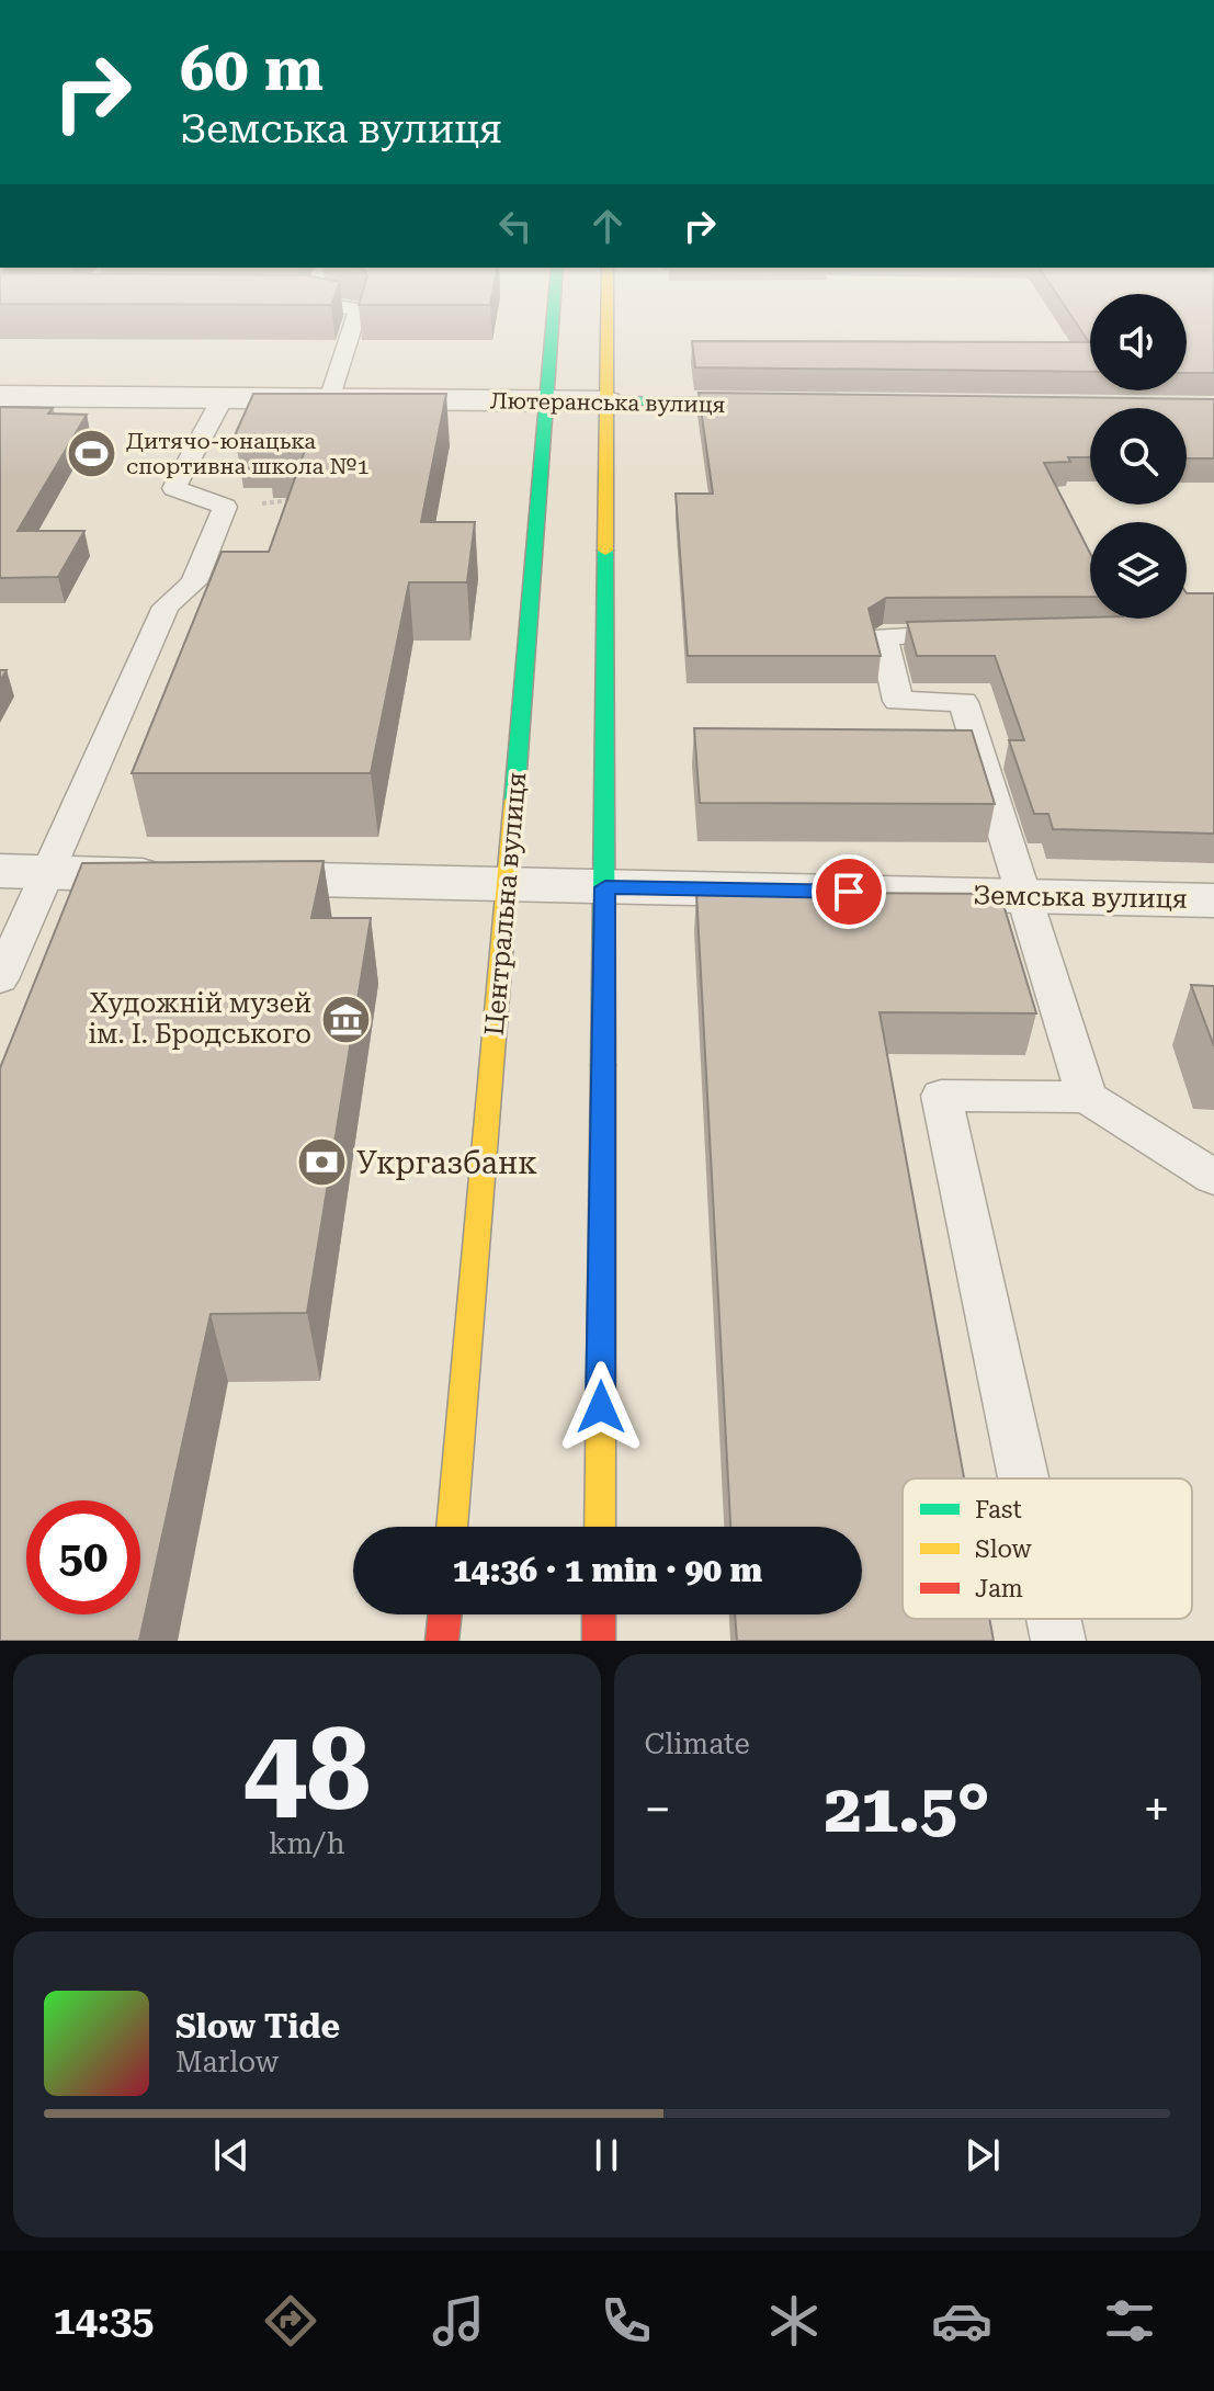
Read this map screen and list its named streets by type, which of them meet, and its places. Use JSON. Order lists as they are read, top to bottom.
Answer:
{
  "streets": {
    "main road": ["Лютеранська вулиця", "Центральна вулиця"],
    "street": ["Земська вулиця"]
  },
  "crossings": [
    ["Лютеранська вулиця", "Центральна вулиця"],
    ["Земська вулиця", "Центральна вулиця"]
  ],
  "places": {
    "sports": ["Дитячо-юнацька спортивна школа №1"],
    "museum": ["Художній музей ім. І. Бродського"],
    "bank": ["Укргазбанк"]
  },
  "legend": ["Fast", "Slow", "Jam"],
  "page": {
    "turn": ["60 m", "Земська вулиця"],
    "limit": "50",
    "trip": "14:36 · 1 min · 90 m",
    "tile": [
      ["48", "km/h"],
      "Climate"
    ],
    "heat": ["−", "21.5°", "+"],
    "song": ["Slow Tide", "Marlow"],
    "tabs": "14:35"
  }
}
